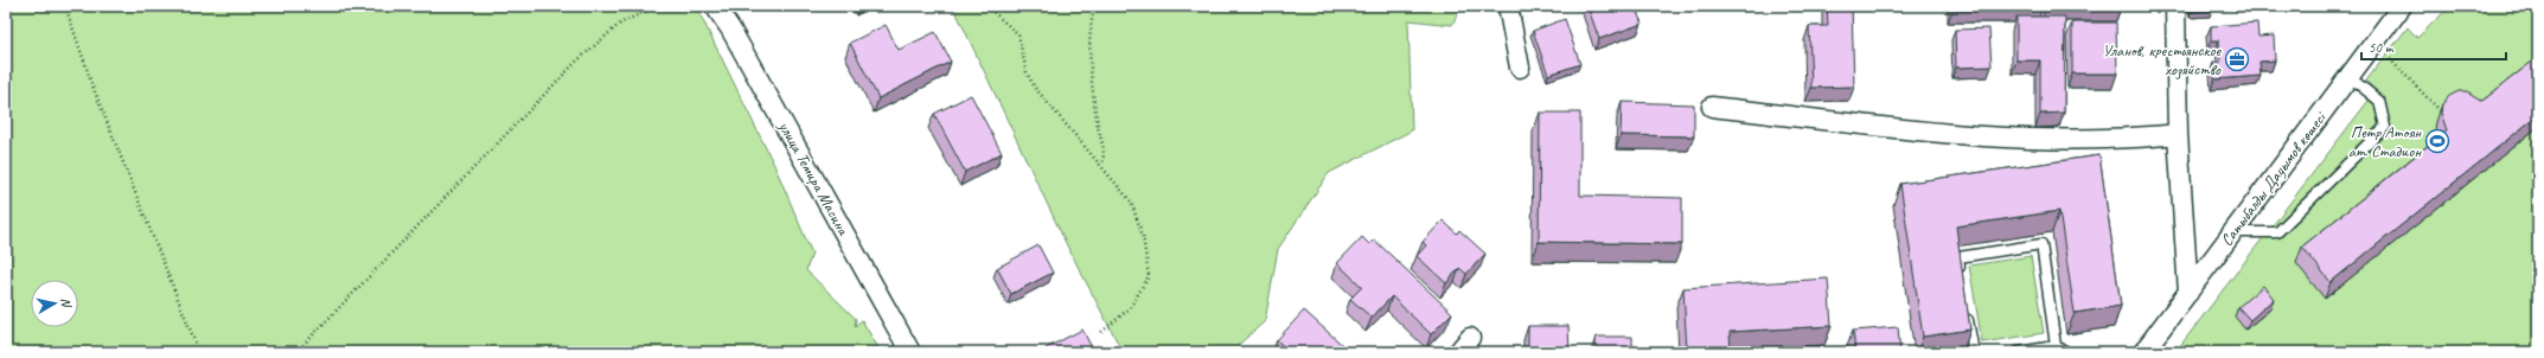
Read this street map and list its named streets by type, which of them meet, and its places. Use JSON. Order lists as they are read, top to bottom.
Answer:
{
  "streets": {
    "street": ["улица Темира Масина", "Сатыбалды Дауымов көшесі"]
  },
  "places": {
    "office": ["Уланов, крестьянское хозяйство"],
    "sports": ["Петр Атоян ат. Стадион"]
  },
  "scale_bar": "50 m",
  "north": "right"
}
